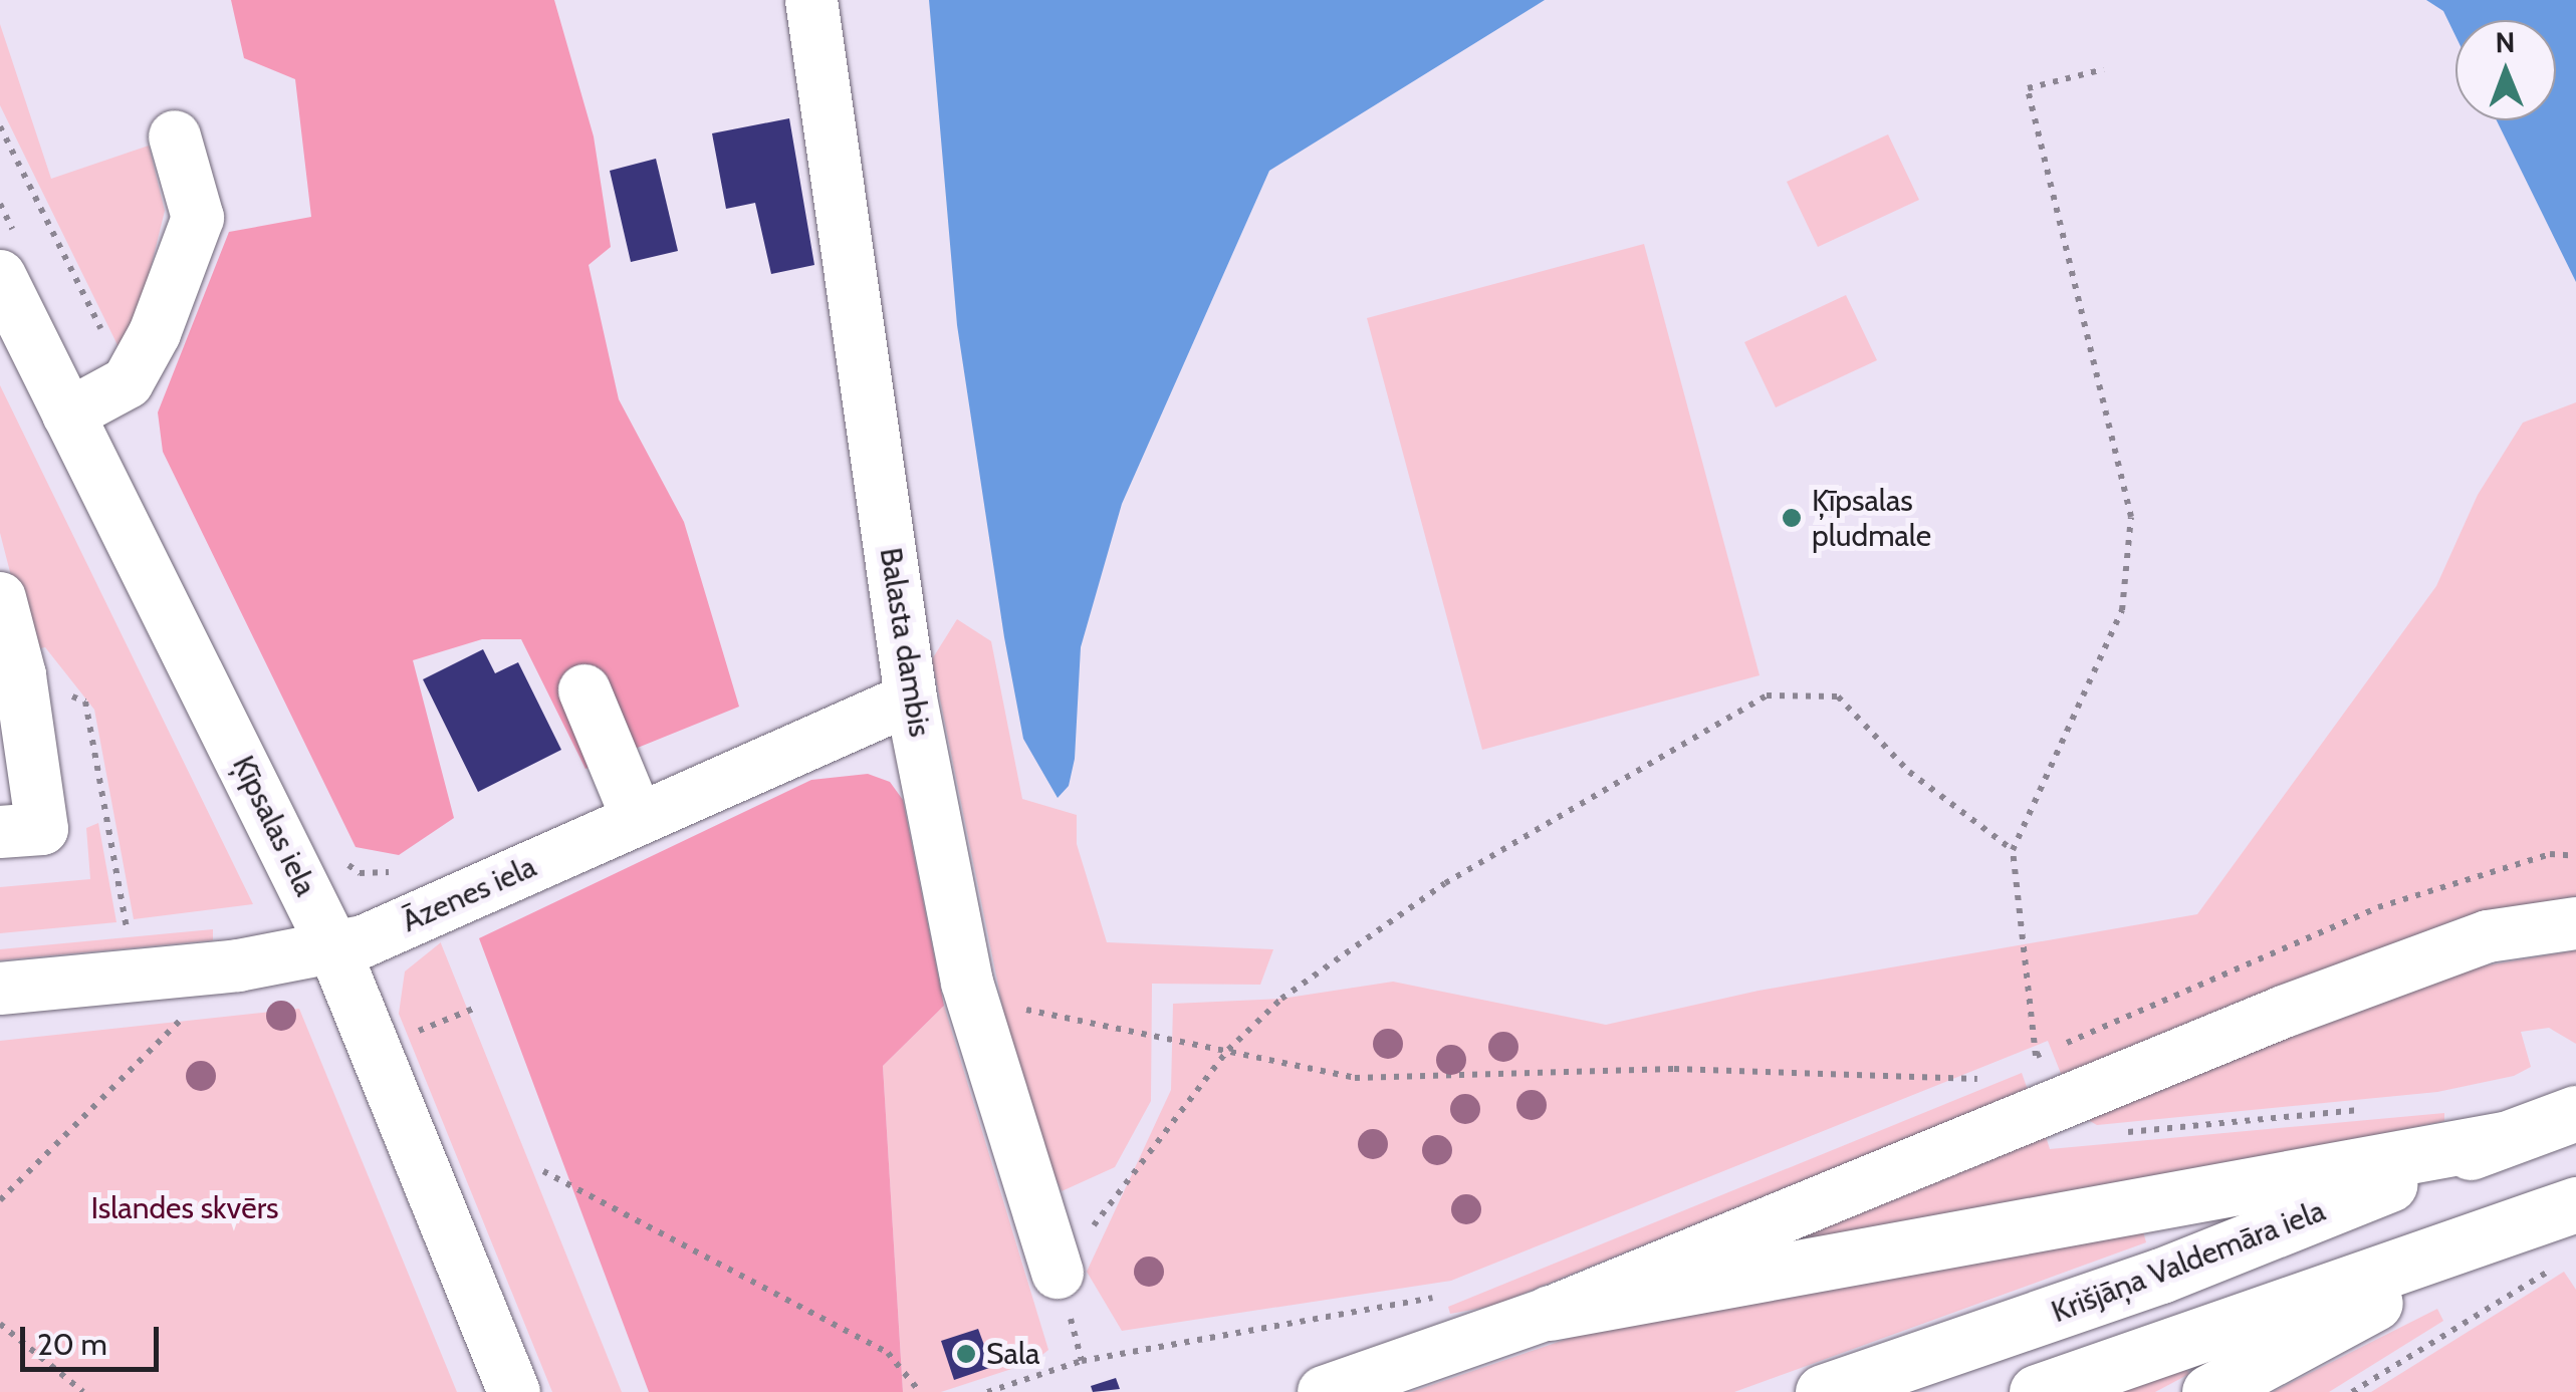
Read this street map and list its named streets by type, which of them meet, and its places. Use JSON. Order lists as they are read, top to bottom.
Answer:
{
  "streets": {
    "main road": ["Krišjāņa Valdemāra iela"],
    "street": ["Balasta dambis", "Ķīpsalas iela", "Āzenes iela"]
  },
  "crossings": [
    ["Balasta dambis", "Āzenes iela"],
    ["Ķīpsalas iela", "Āzenes iela"]
  ],
  "parks": ["Islandes skvērs"],
  "places": ["Ķīpsalas pludmale", "Sala"],
  "scale_bar": "20 m",
  "north": "top"
}
